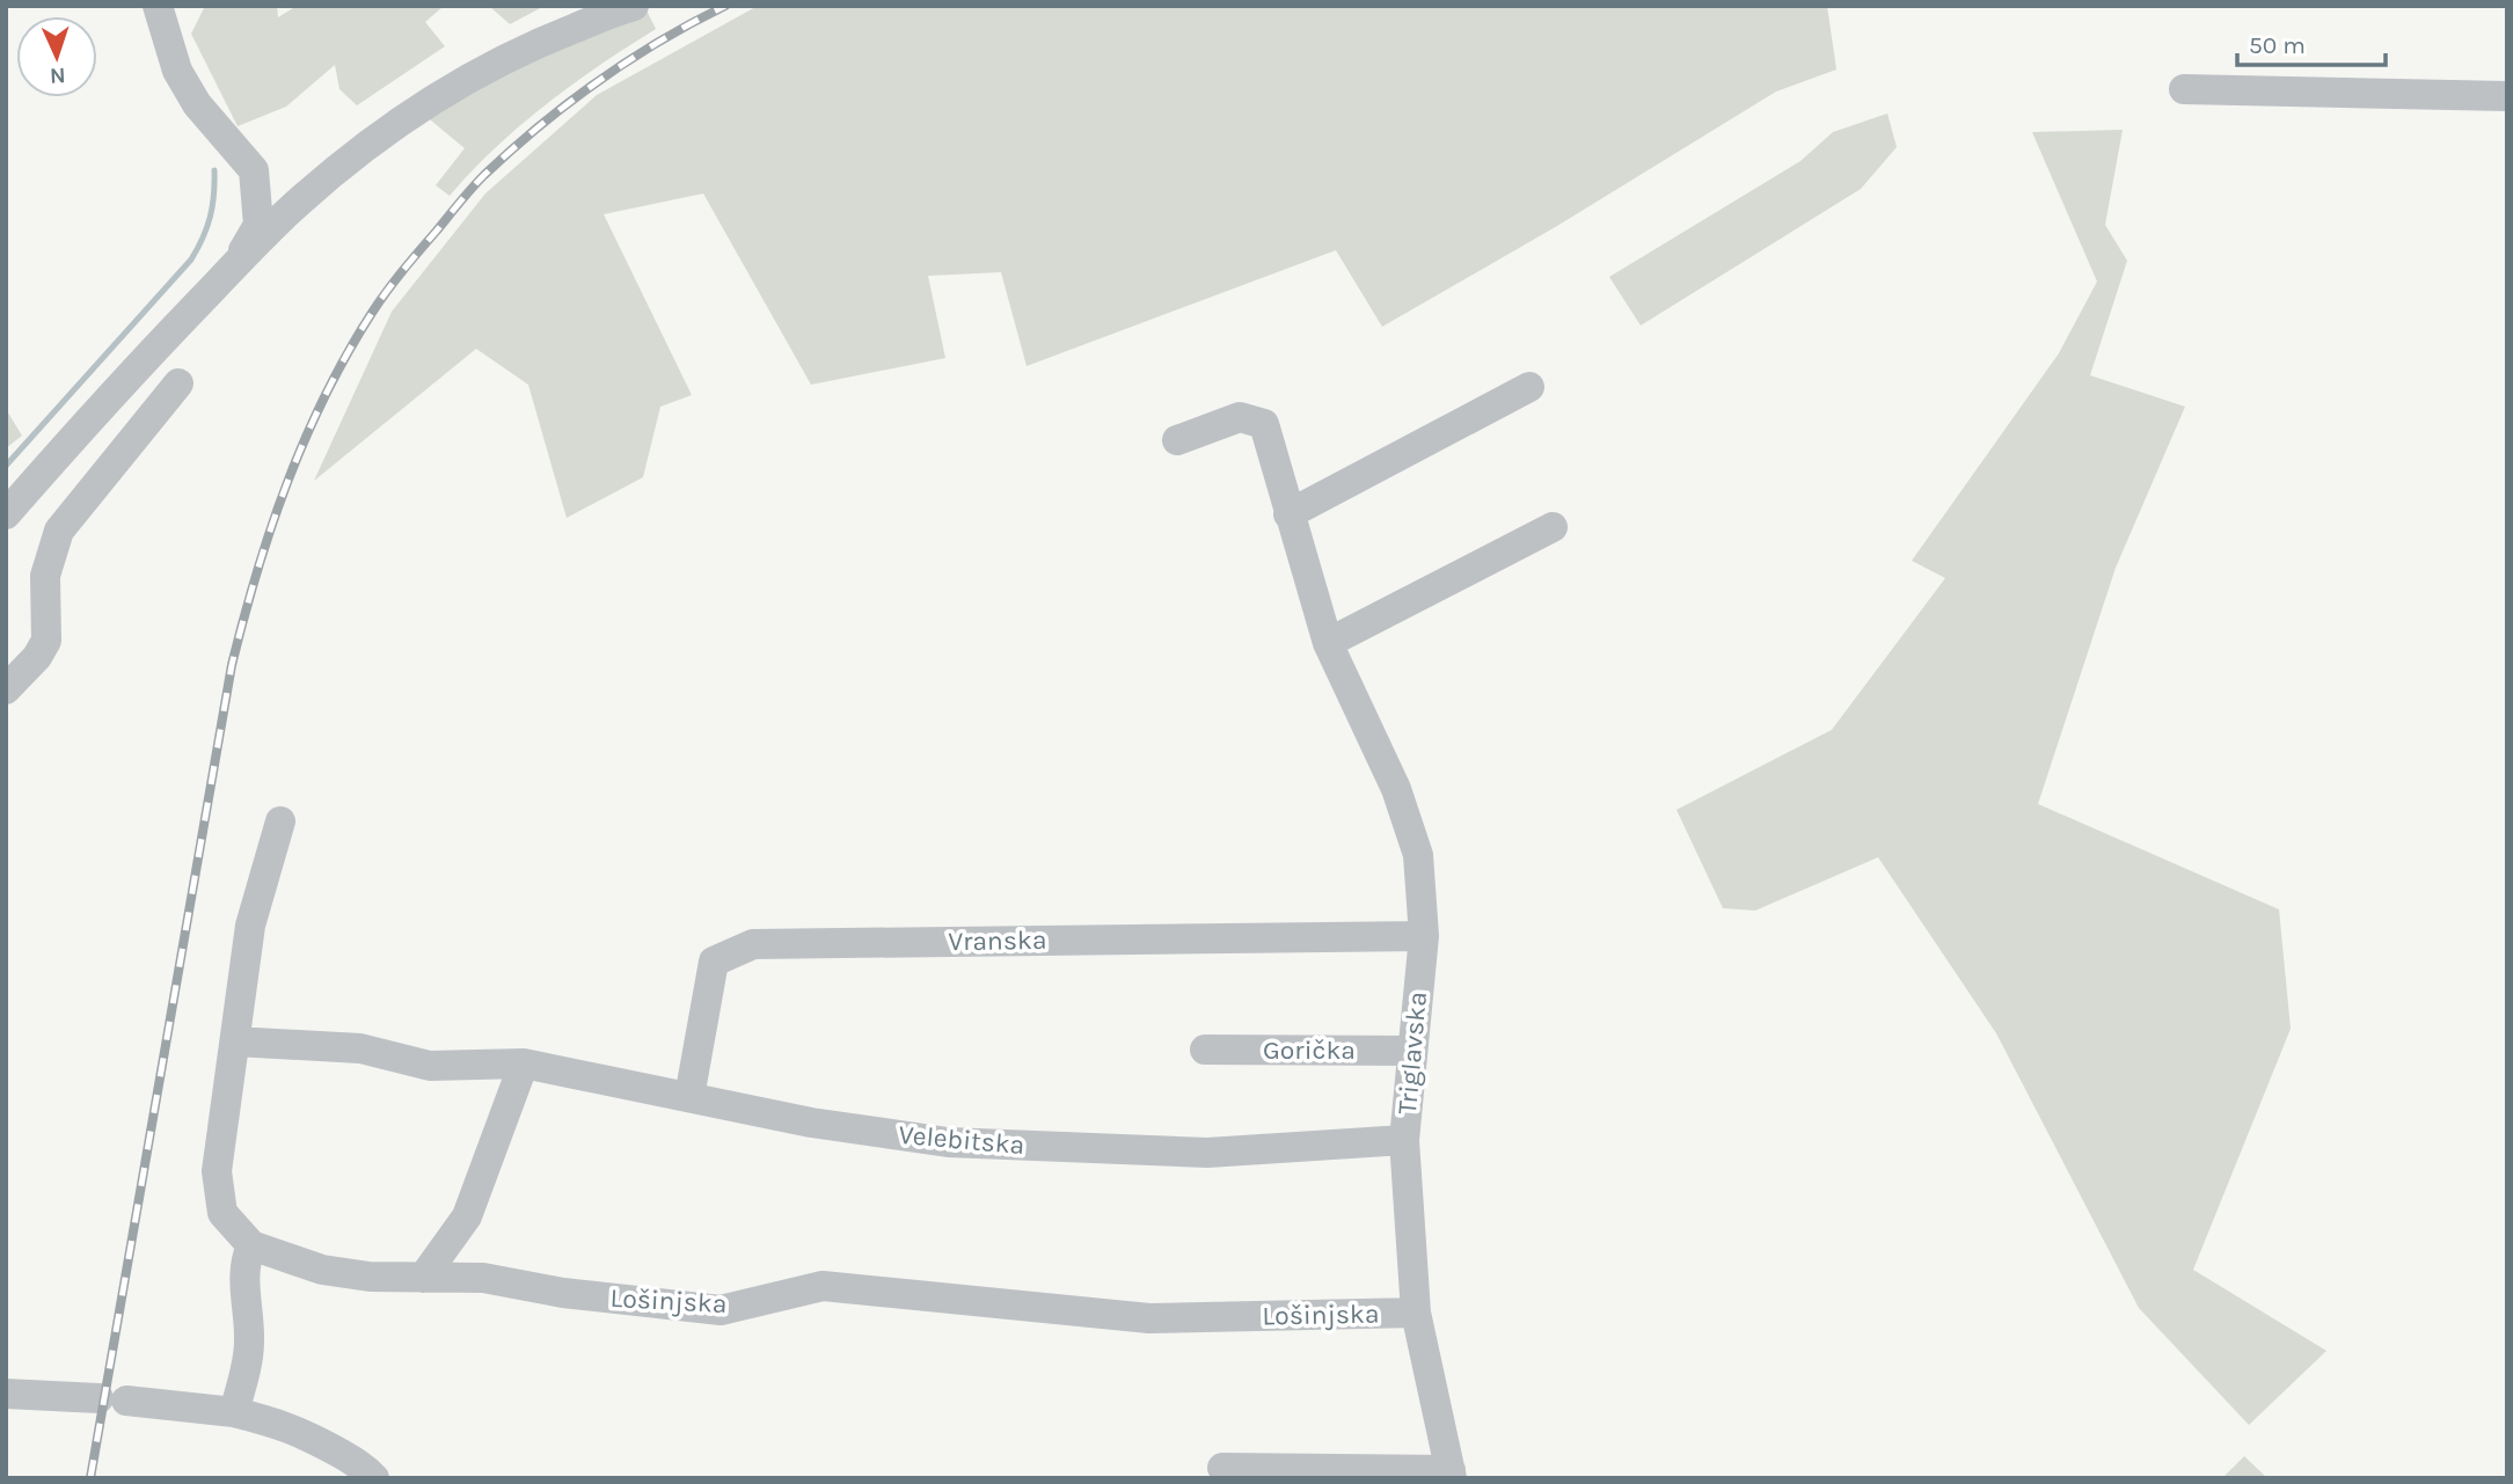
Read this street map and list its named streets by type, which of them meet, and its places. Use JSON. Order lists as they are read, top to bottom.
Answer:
{
  "streets": {
    "street": [
      "Vranska",
      "Gorička",
      "Triglavska",
      "Velebitska",
      "Lošinjska"
    ]
  },
  "crossings": [
    ["Vranska", "Triglavska"],
    ["Vranska", "Velebitska"],
    ["Gorička", "Triglavska"],
    ["Triglavska", "Velebitska"],
    ["Triglavska", "Lošinjska"]
  ],
  "scale_bar": "50 m",
  "north": "bottom"
}
